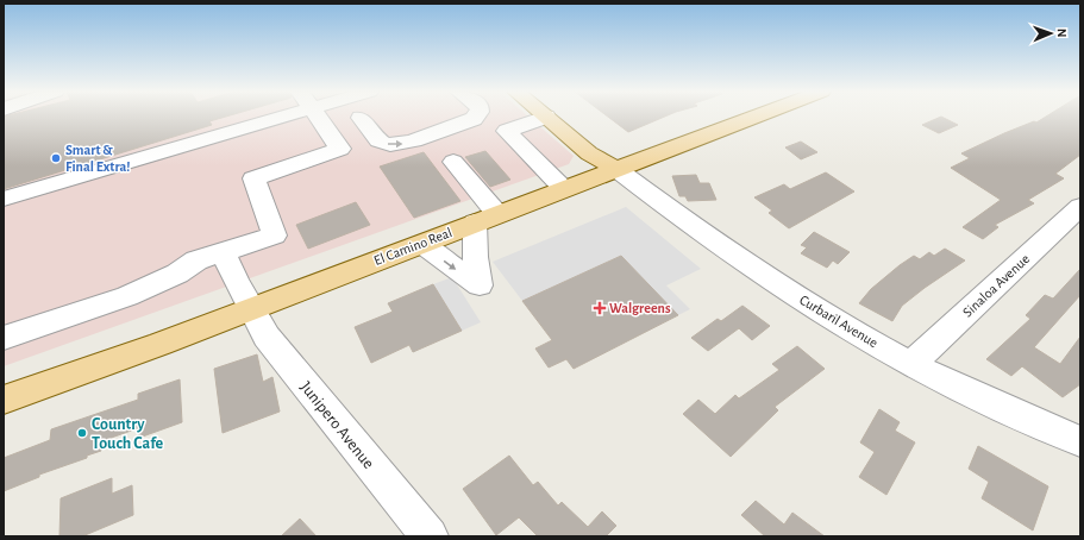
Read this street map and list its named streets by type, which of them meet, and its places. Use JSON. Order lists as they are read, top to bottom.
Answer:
{
  "streets": {
    "main road": ["El Camino Real", "Curbaril Avenue"],
    "street": ["Sinaloa Avenue", "Junipero Avenue"]
  },
  "crossings": [
    ["El Camino Real", "Curbaril Avenue"],
    ["El Camino Real", "Junipero Avenue"],
    ["Sinaloa Avenue", "Curbaril Avenue"]
  ],
  "places": {
    "other": ["Smart & Final Extra!", "Country Touch Cafe"],
    "health": ["Walgreens"]
  },
  "north": "right"
}
